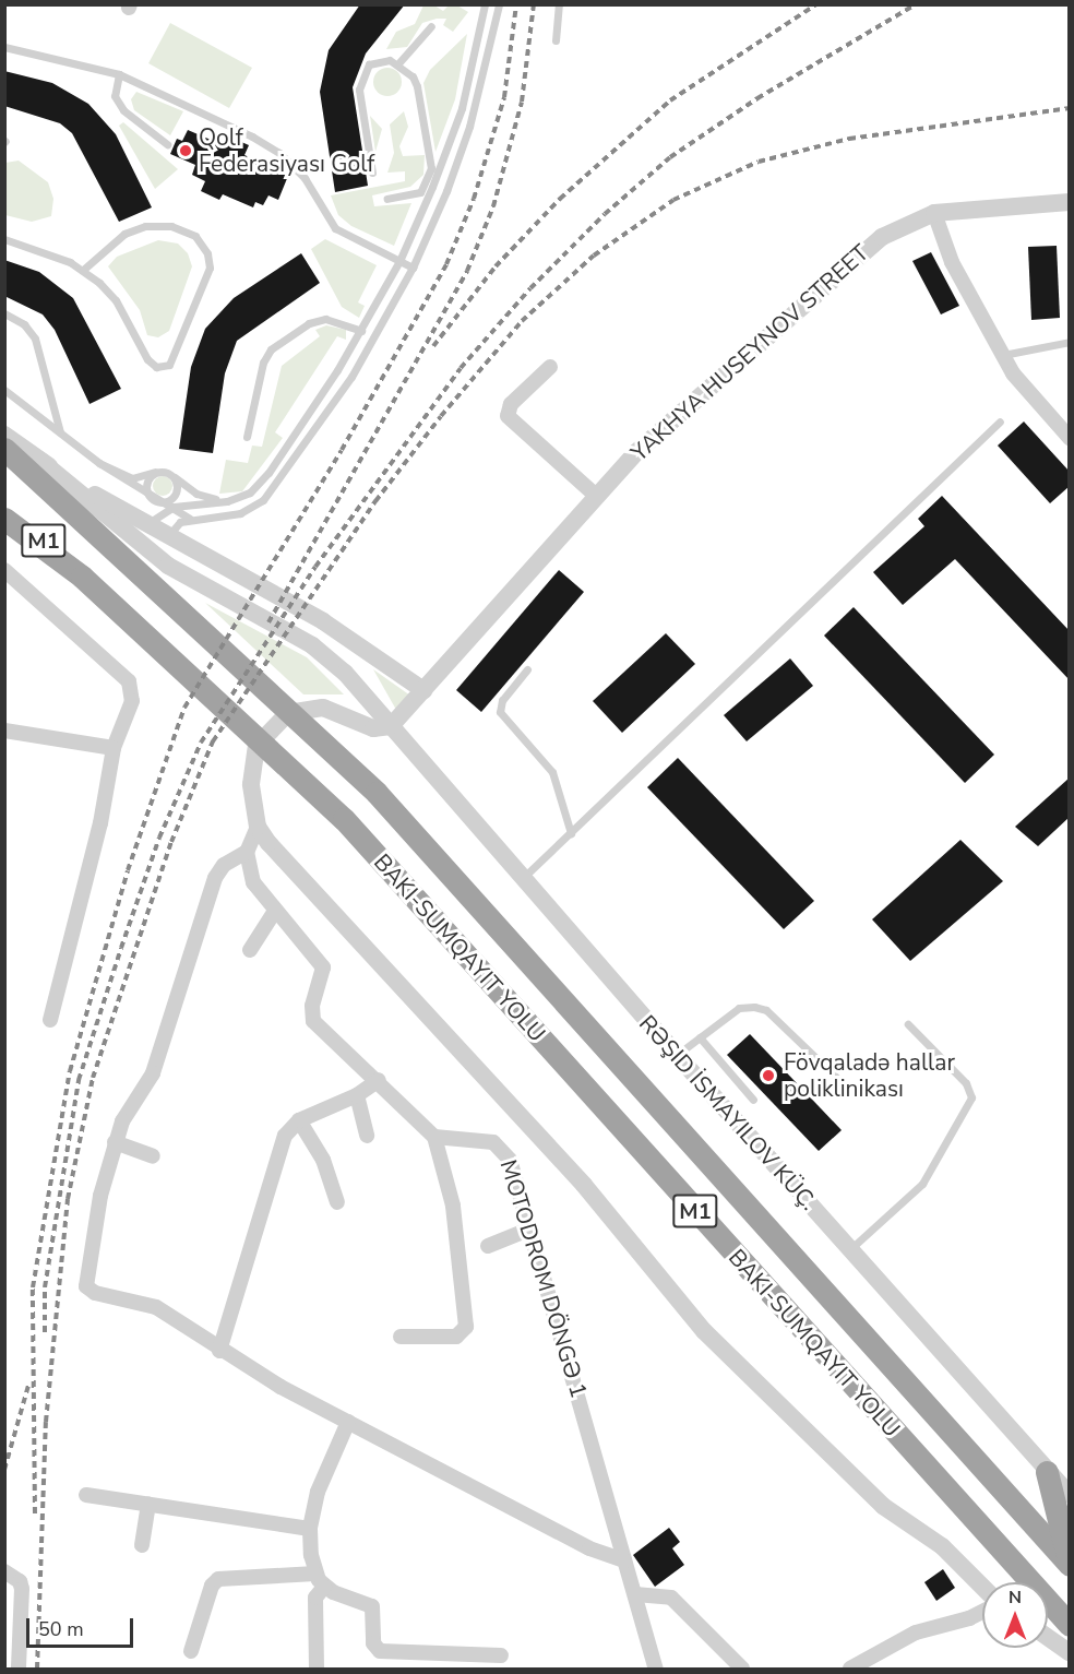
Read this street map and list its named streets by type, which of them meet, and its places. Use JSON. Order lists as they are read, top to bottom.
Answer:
{
  "streets": {
    "highway": ["M1"],
    "street": ["YAKHYA HUSEYNOV STREET", "MOTODROM DÖNGƏ 1"]
  },
  "places": ["Qolf Federasiyası Golf", "Fövqaladə hallar poliklinikası"],
  "scale_bar": "50 m",
  "north": "top"
}
